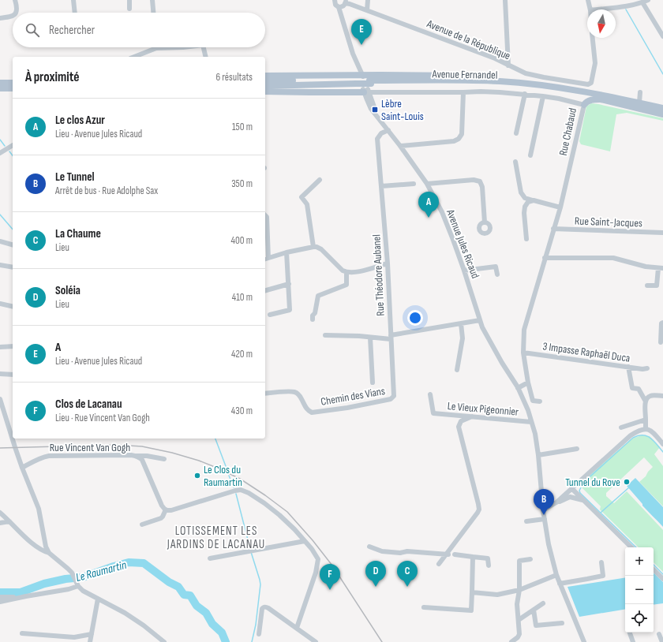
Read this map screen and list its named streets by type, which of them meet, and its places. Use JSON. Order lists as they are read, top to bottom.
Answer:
{
  "streets": {
    "main road": ["Avenue Fernandel"],
    "street": [
      "Avenue de la République",
      "Rue Chabaud",
      "Rue Saint-Jacques",
      "Avenue Jules Ricaud",
      "Rue Théodore Aubanel",
      "3 Impasse Raphaël Duca",
      "Chemin des Vians",
      "Le Vieux Pigeonnier",
      "Rue Vincent Van Gogh"
    ]
  },
  "crossings": [
    ["Avenue Fernandel", "Rue Chabaud"],
    ["Avenue Fernandel", "Avenue Jules Ricaud"],
    ["Rue Chabaud", "Rue Saint-Jacques"],
    ["Rue Chabaud", "Avenue Jules Ricaud"],
    ["Rue Chabaud", "3 Impasse Raphaël Duca"],
    ["Avenue Jules Ricaud", "Rue Théodore Aubanel"],
    ["Avenue Jules Ricaud", "Le Vieux Pigeonnier"],
    ["Rue Théodore Aubanel", "Chemin des Vians"]
  ],
  "districts": ["LOTISSEMENT LES JARDINS DE LACANAU"],
  "water": ["Le Raumartin"],
  "places": {
    "transit": ["Lèbre Saint-Louis"],
    "other": ["Le Clos du Raumartin", "Tunnel du Rove"]
  },
  "north": "bottom",
  "page": {
    "search": "Rechercher",
    "pins": [
      "E",
      "A",
      "B",
      "C",
      "D",
      "F"
    ],
    "heading": ["À proximité", "6 résultats"],
    "list": [
      {
        "mark": "A",
        "name": "Le clos Azur",
        "note": "Lieu · Avenue Jules Ricaud",
        "value": "150 m"
      },
      {
        "mark": "B",
        "name": "Le Tunnel",
        "note": "Arrêt de bus · Rue Adolphe Sax",
        "value": "350 m"
      },
      {
        "mark": "C",
        "name": "La Chaume",
        "note": "Lieu",
        "value": "400 m"
      },
      {
        "mark": "D",
        "name": "Soléia",
        "note": "Lieu",
        "value": "410 m"
      },
      {
        "mark": "E",
        "name": "A",
        "note": "Lieu · Avenue Jules Ricaud",
        "value": "420 m"
      },
      {
        "mark": "F",
        "name": "Clos de Lacanau",
        "note": "Lieu · Rue Vincent Van Gogh",
        "value": "430 m"
      }
    ],
    "map_buttons": ["+", "−"]
  }
}
